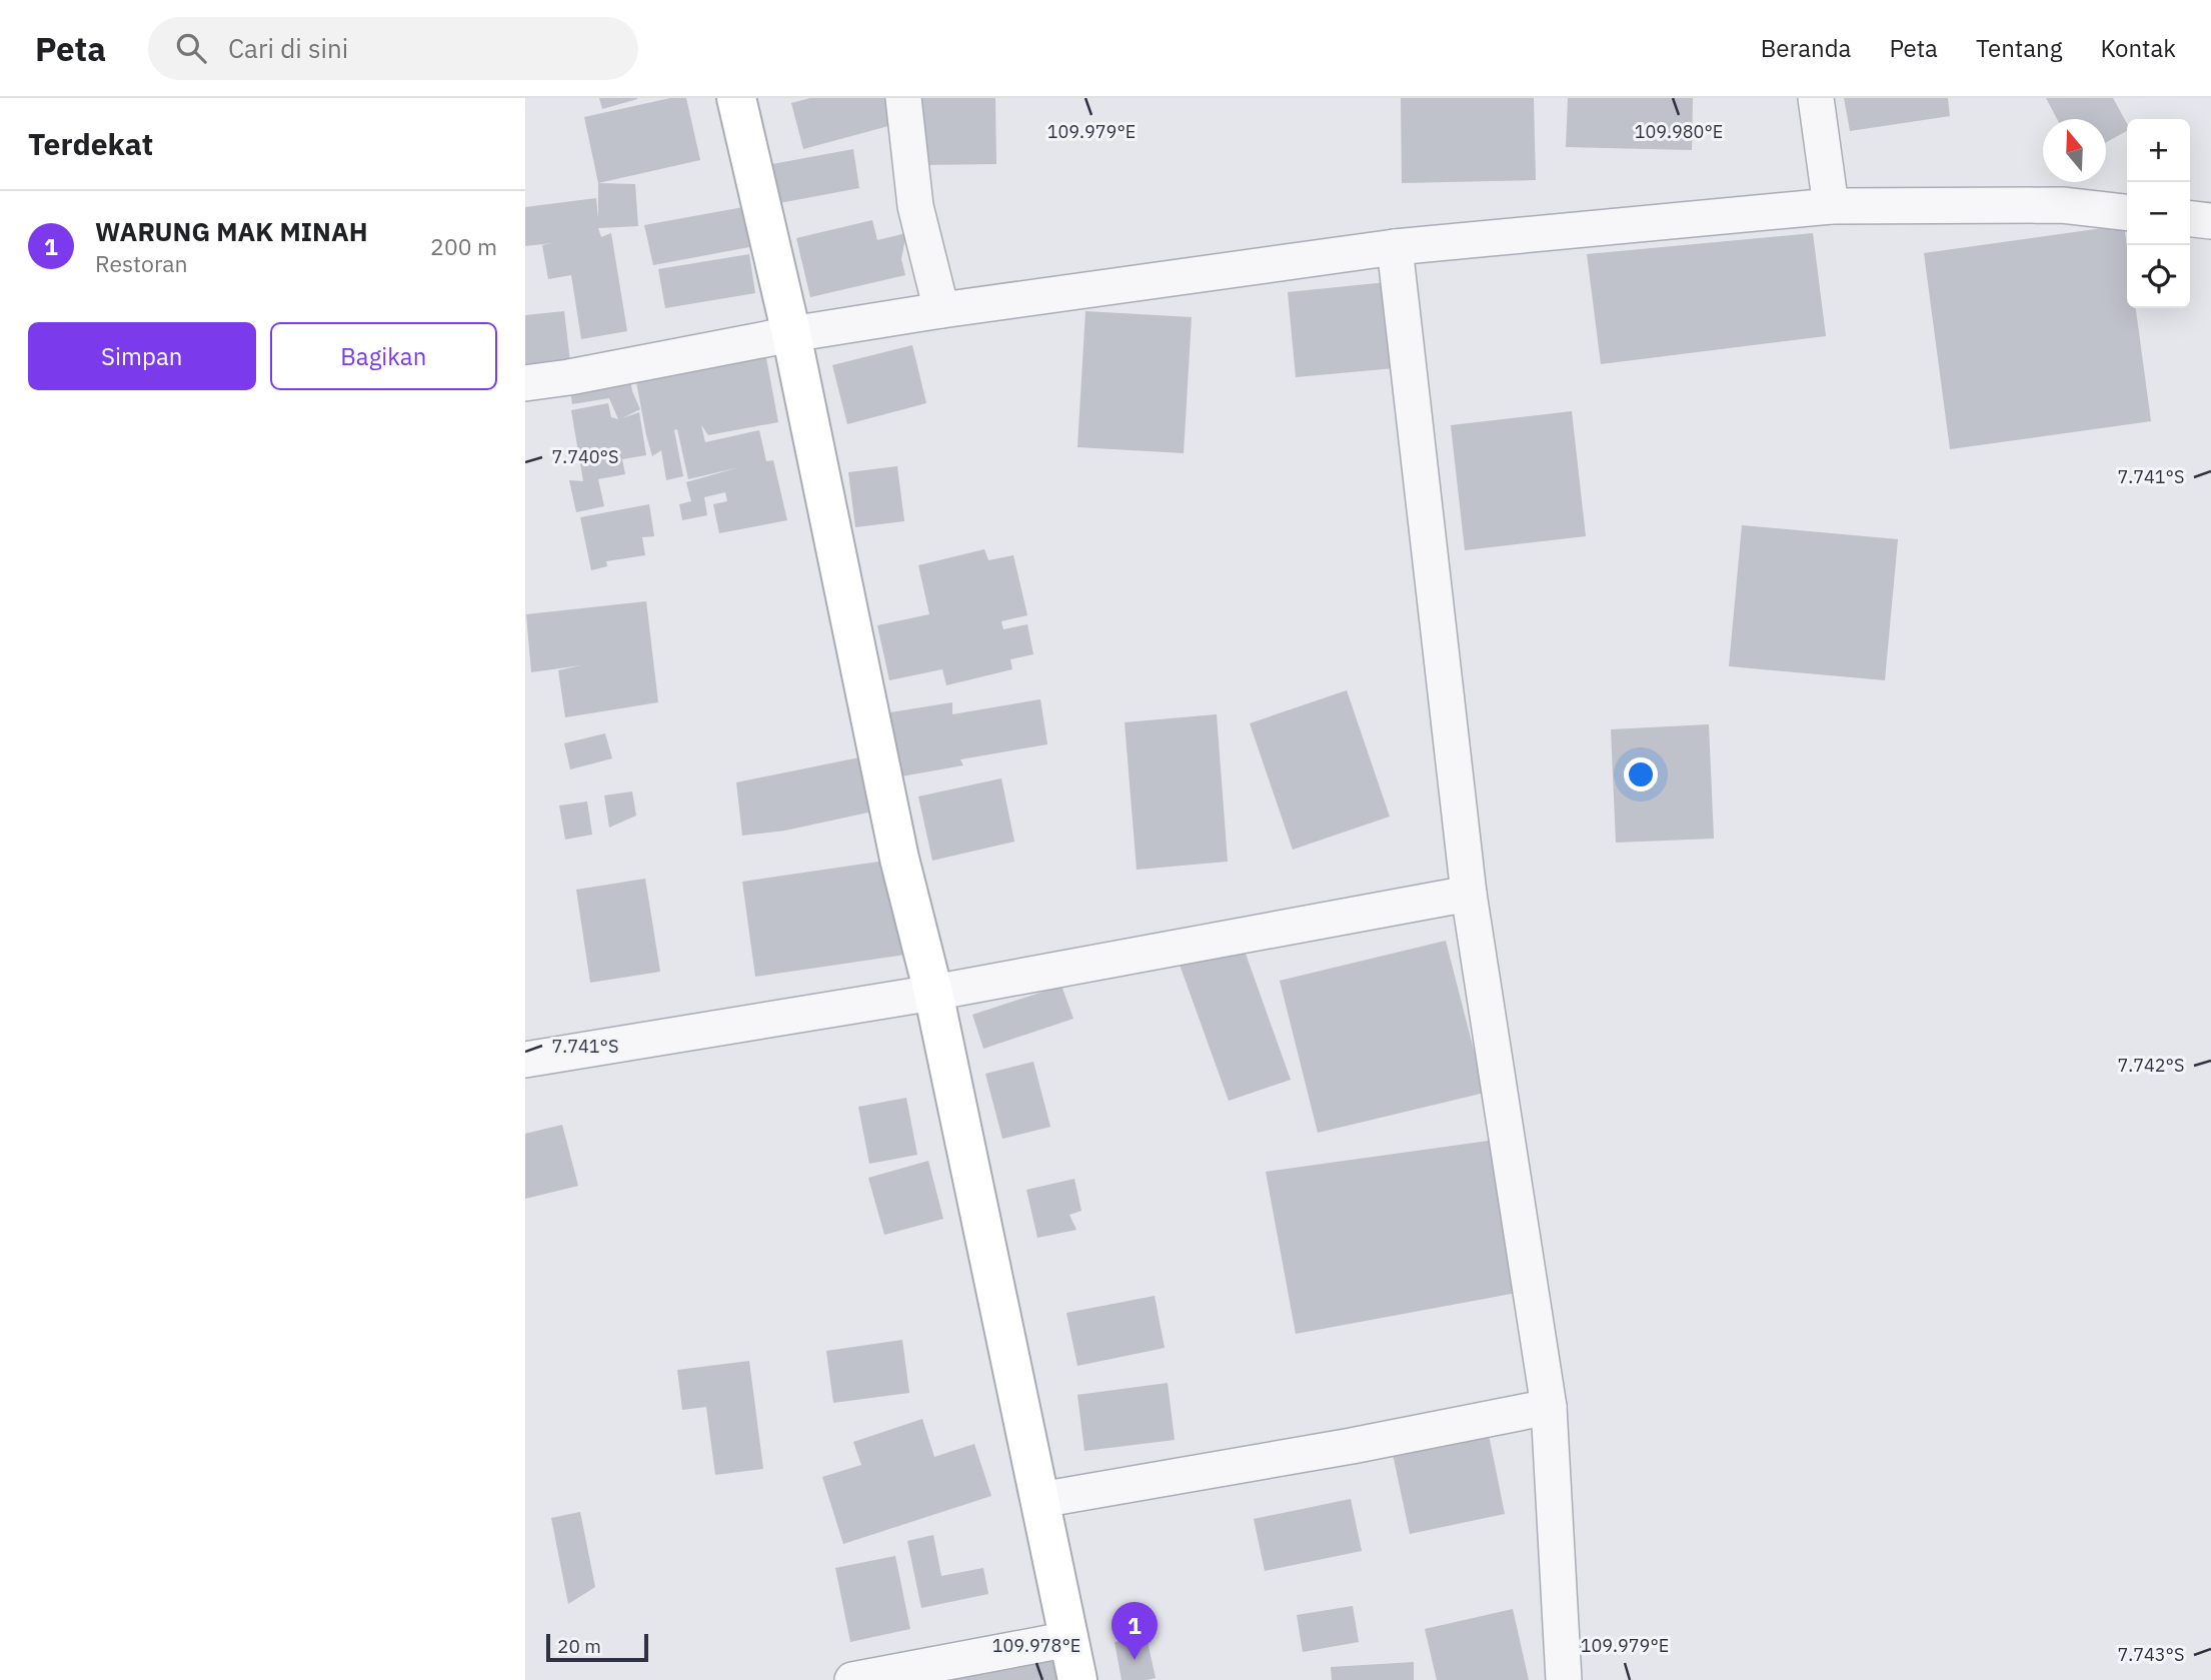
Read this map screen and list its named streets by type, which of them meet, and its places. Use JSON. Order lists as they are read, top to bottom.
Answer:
{
  "scale_bar": "20 m",
  "north": "top",
  "page": {
    "header": "Peta",
    "search": "Cari di sini",
    "nav": [
      "Beranda",
      "Peta",
      "Tentang",
      "Kontak"
    ],
    "heading": "Terdekat",
    "map_buttons": ["+", "−"],
    "list": [
      {
        "mark": "1",
        "name": "WARUNG MAK MINAH",
        "note": "Restoran",
        "value": "200 m"
      }
    ],
    "buttons": ["Simpan", "Bagikan"],
    "pins": "1",
    "scale": "20 m"
  },
  "coordinates": [
    "109.979°E",
    "109.980°E",
    "7.740°S",
    "7.741°S",
    "7.742°S",
    "109.978°E",
    "7.743°S"
  ]
}
